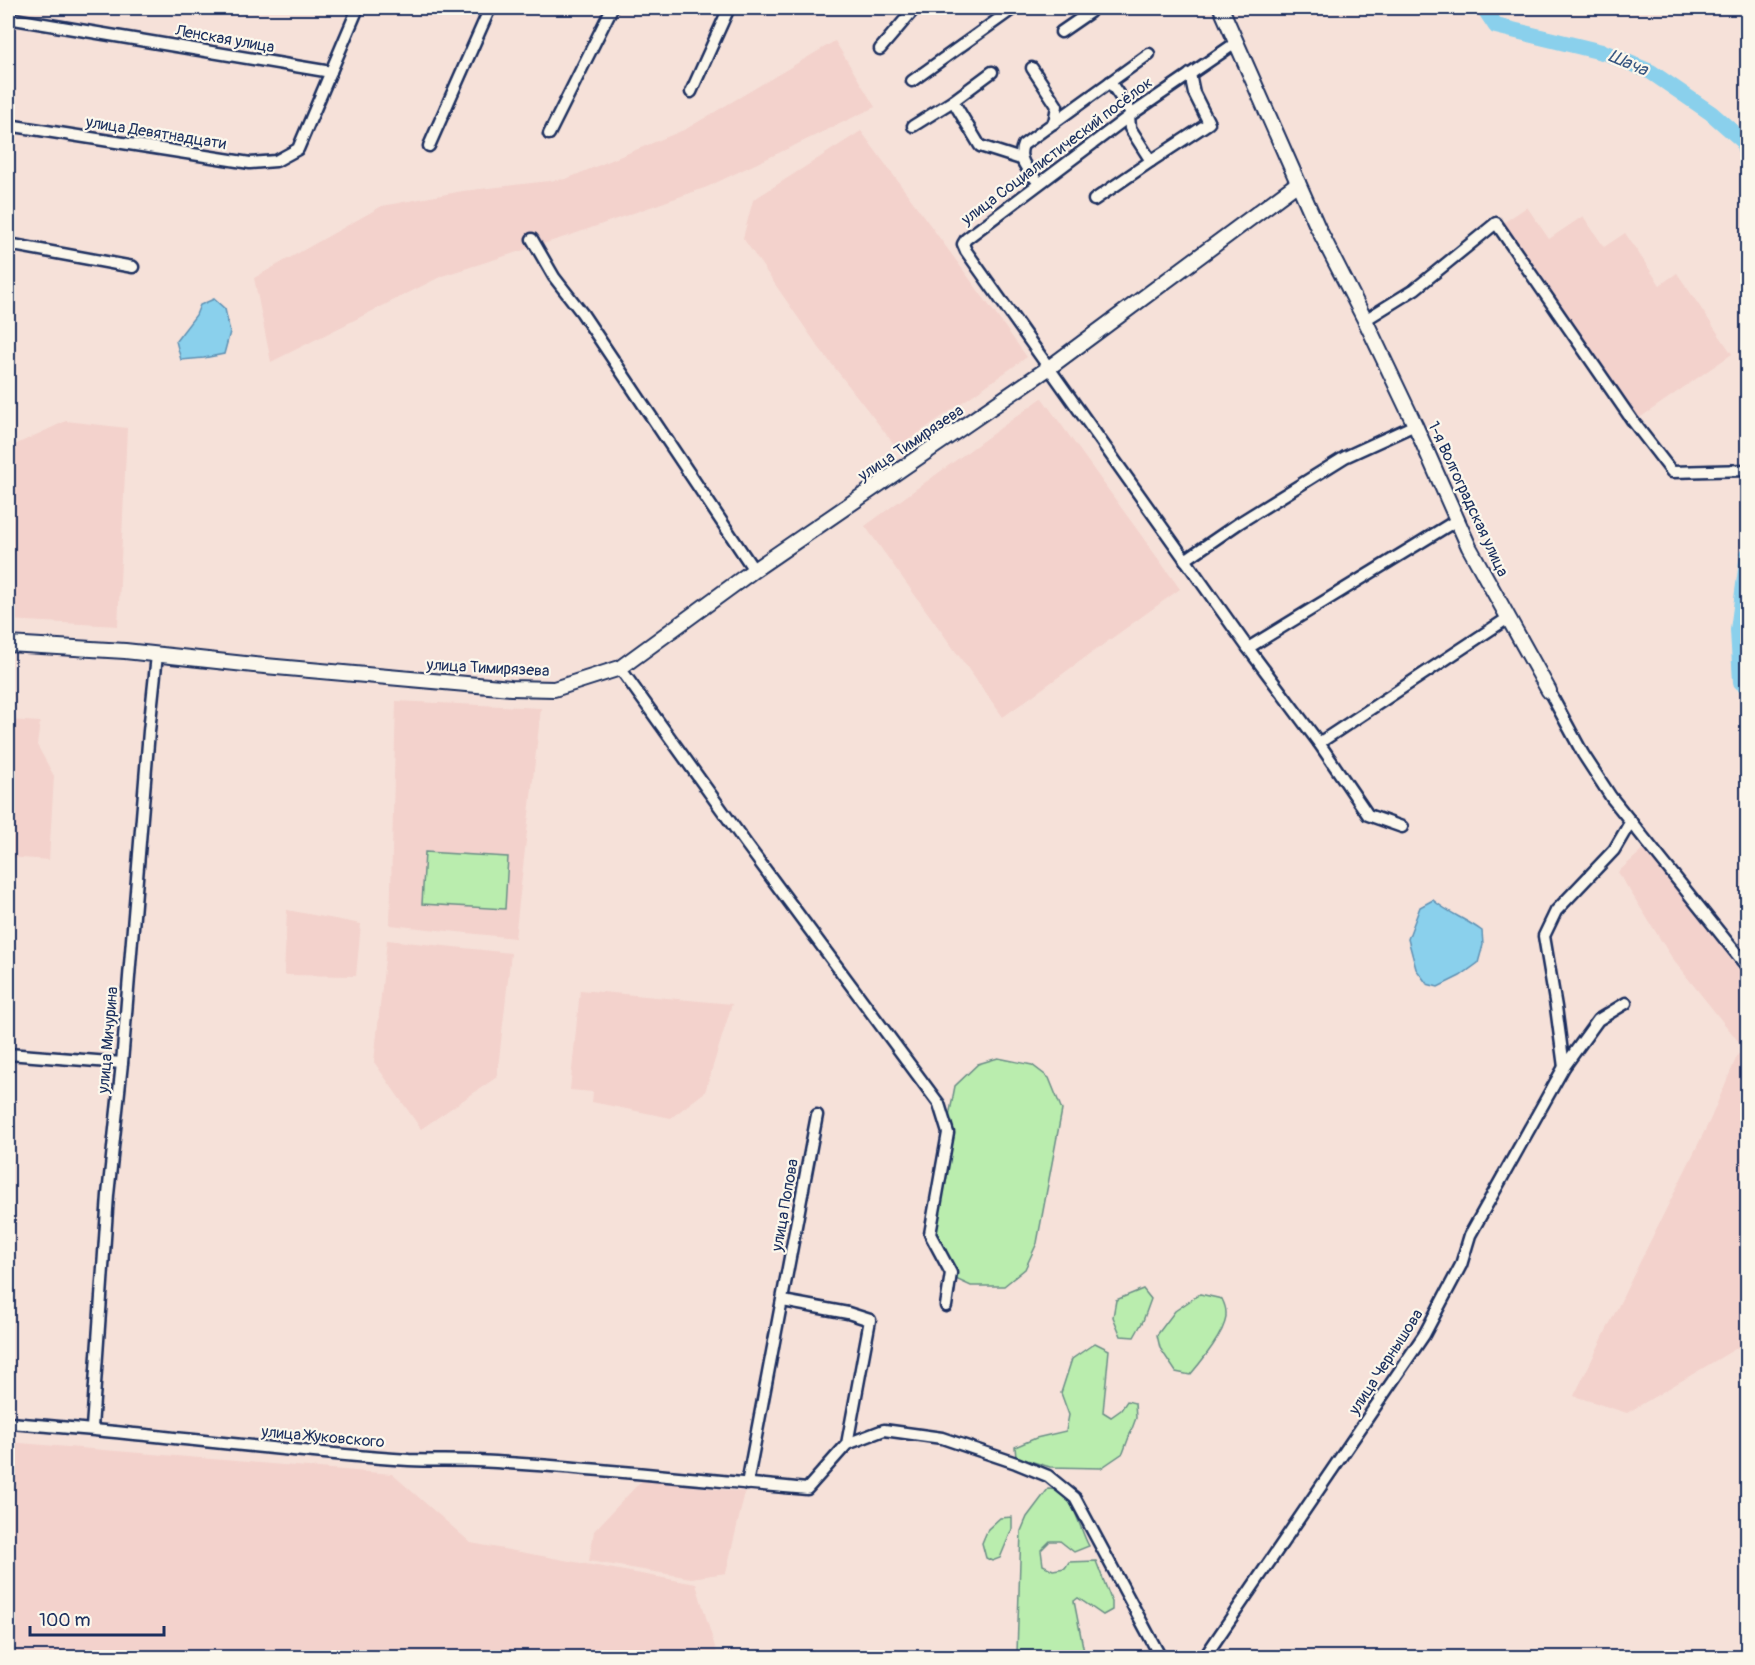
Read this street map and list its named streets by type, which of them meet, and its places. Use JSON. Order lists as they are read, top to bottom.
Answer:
{
  "streets": {
    "street": [
      "Ленская улица",
      "улица Девятнадцати",
      "улица Социалистический посёлок",
      "улица Тимирязева",
      "1-я Волгоградская улица",
      "улица Мичурина",
      "улица Попова",
      "улица Чернышова",
      "улица Жуковского"
    ]
  },
  "crossings": [
    ["Ленская улица", "улица Девятнадцати"],
    ["улица Социалистический посёлок", "улица Тимирязева"],
    ["улица Социалистический посёлок", "1-я Волгоградская улица"],
    ["улица Тимирязева", "улица Мичурина"],
    ["улица Мичурина", "улица Жуковского"],
    ["улица Попова", "улица Жуковского"]
  ],
  "water": ["Шача"],
  "scale_bar": "100 m"
}
